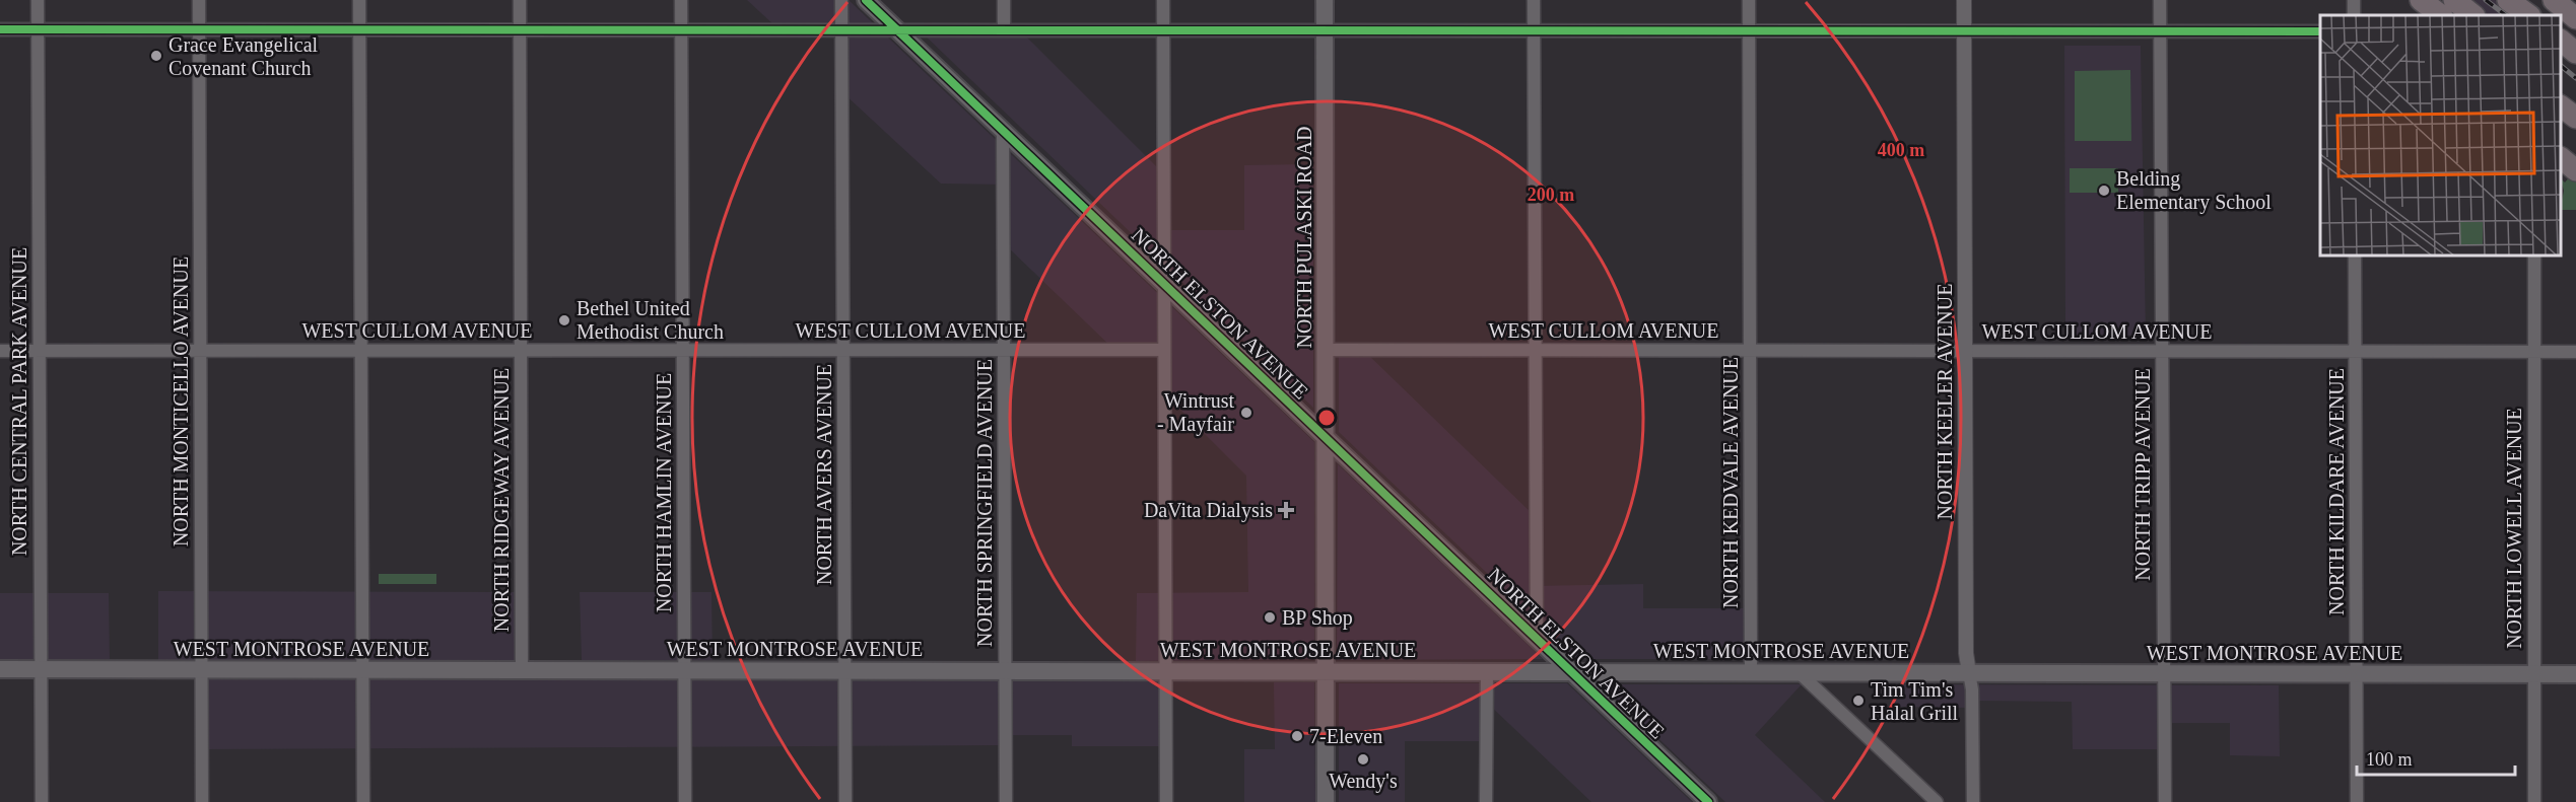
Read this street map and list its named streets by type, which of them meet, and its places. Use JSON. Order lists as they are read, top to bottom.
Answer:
{
  "streets": {
    "main road": ["NORTH PULASKI ROAD", "NORTH ELSTON AVENUE", "WEST MONTROSE AVENUE"],
    "street": [
      "WEST CULLOM AVENUE",
      "NORTH CENTRAL PARK AVENUE",
      "NORTH MONTICELLO AVENUE",
      "NORTH KEELER AVENUE",
      "NORTH AVERS AVENUE",
      "NORTH TRIPP AVENUE",
      "NORTH KEDVALE AVENUE",
      "NORTH KILDARE AVENUE",
      "NORTH HAMLIN AVENUE",
      "NORTH RIDGEWAY AVENUE",
      "NORTH SPRINGFIELD AVENUE",
      "NORTH LOWELL AVENUE"
    ]
  },
  "crossings": [
    ["NORTH PULASKI ROAD", "NORTH ELSTON AVENUE"],
    ["NORTH PULASKI ROAD", "WEST CULLOM AVENUE"],
    ["NORTH PULASKI ROAD", "WEST MONTROSE AVENUE"],
    ["NORTH ELSTON AVENUE", "NORTH SPRINGFIELD AVENUE"],
    ["NORTH ELSTON AVENUE", "WEST MONTROSE AVENUE"],
    ["WEST CULLOM AVENUE", "NORTH CENTRAL PARK AVENUE"],
    ["WEST CULLOM AVENUE", "NORTH MONTICELLO AVENUE"],
    ["WEST CULLOM AVENUE", "NORTH KEELER AVENUE"],
    ["WEST CULLOM AVENUE", "NORTH AVERS AVENUE"],
    ["WEST CULLOM AVENUE", "NORTH TRIPP AVENUE"],
    ["WEST CULLOM AVENUE", "NORTH KEDVALE AVENUE"],
    ["WEST CULLOM AVENUE", "NORTH KILDARE AVENUE"],
    ["WEST CULLOM AVENUE", "NORTH HAMLIN AVENUE"],
    ["WEST CULLOM AVENUE", "NORTH RIDGEWAY AVENUE"],
    ["WEST CULLOM AVENUE", "NORTH SPRINGFIELD AVENUE"],
    ["WEST CULLOM AVENUE", "NORTH LOWELL AVENUE"],
    ["NORTH CENTRAL PARK AVENUE", "WEST MONTROSE AVENUE"],
    ["NORTH MONTICELLO AVENUE", "WEST MONTROSE AVENUE"],
    ["NORTH KEELER AVENUE", "WEST MONTROSE AVENUE"],
    ["NORTH AVERS AVENUE", "WEST MONTROSE AVENUE"],
    ["NORTH TRIPP AVENUE", "WEST MONTROSE AVENUE"],
    ["NORTH KEDVALE AVENUE", "WEST MONTROSE AVENUE"],
    ["NORTH KILDARE AVENUE", "WEST MONTROSE AVENUE"],
    ["NORTH HAMLIN AVENUE", "WEST MONTROSE AVENUE"],
    ["NORTH RIDGEWAY AVENUE", "WEST MONTROSE AVENUE"],
    ["NORTH SPRINGFIELD AVENUE", "WEST MONTROSE AVENUE"],
    ["NORTH LOWELL AVENUE", "WEST MONTROSE AVENUE"]
  ],
  "places": {
    "other": [
      "Grace Evangelical Covenant Church",
      "Belding Elementary School",
      "Bethel United Methodist Church",
      "Wintrust - Mayfair",
      "BP Shop",
      "Tim Tim's Halal Grill",
      "7-Eleven",
      "Wendy's"
    ],
    "health": ["DaVita Dialysis"]
  },
  "scale_bar": "100 m",
  "rings": ["400 m", "200 m"]
}
